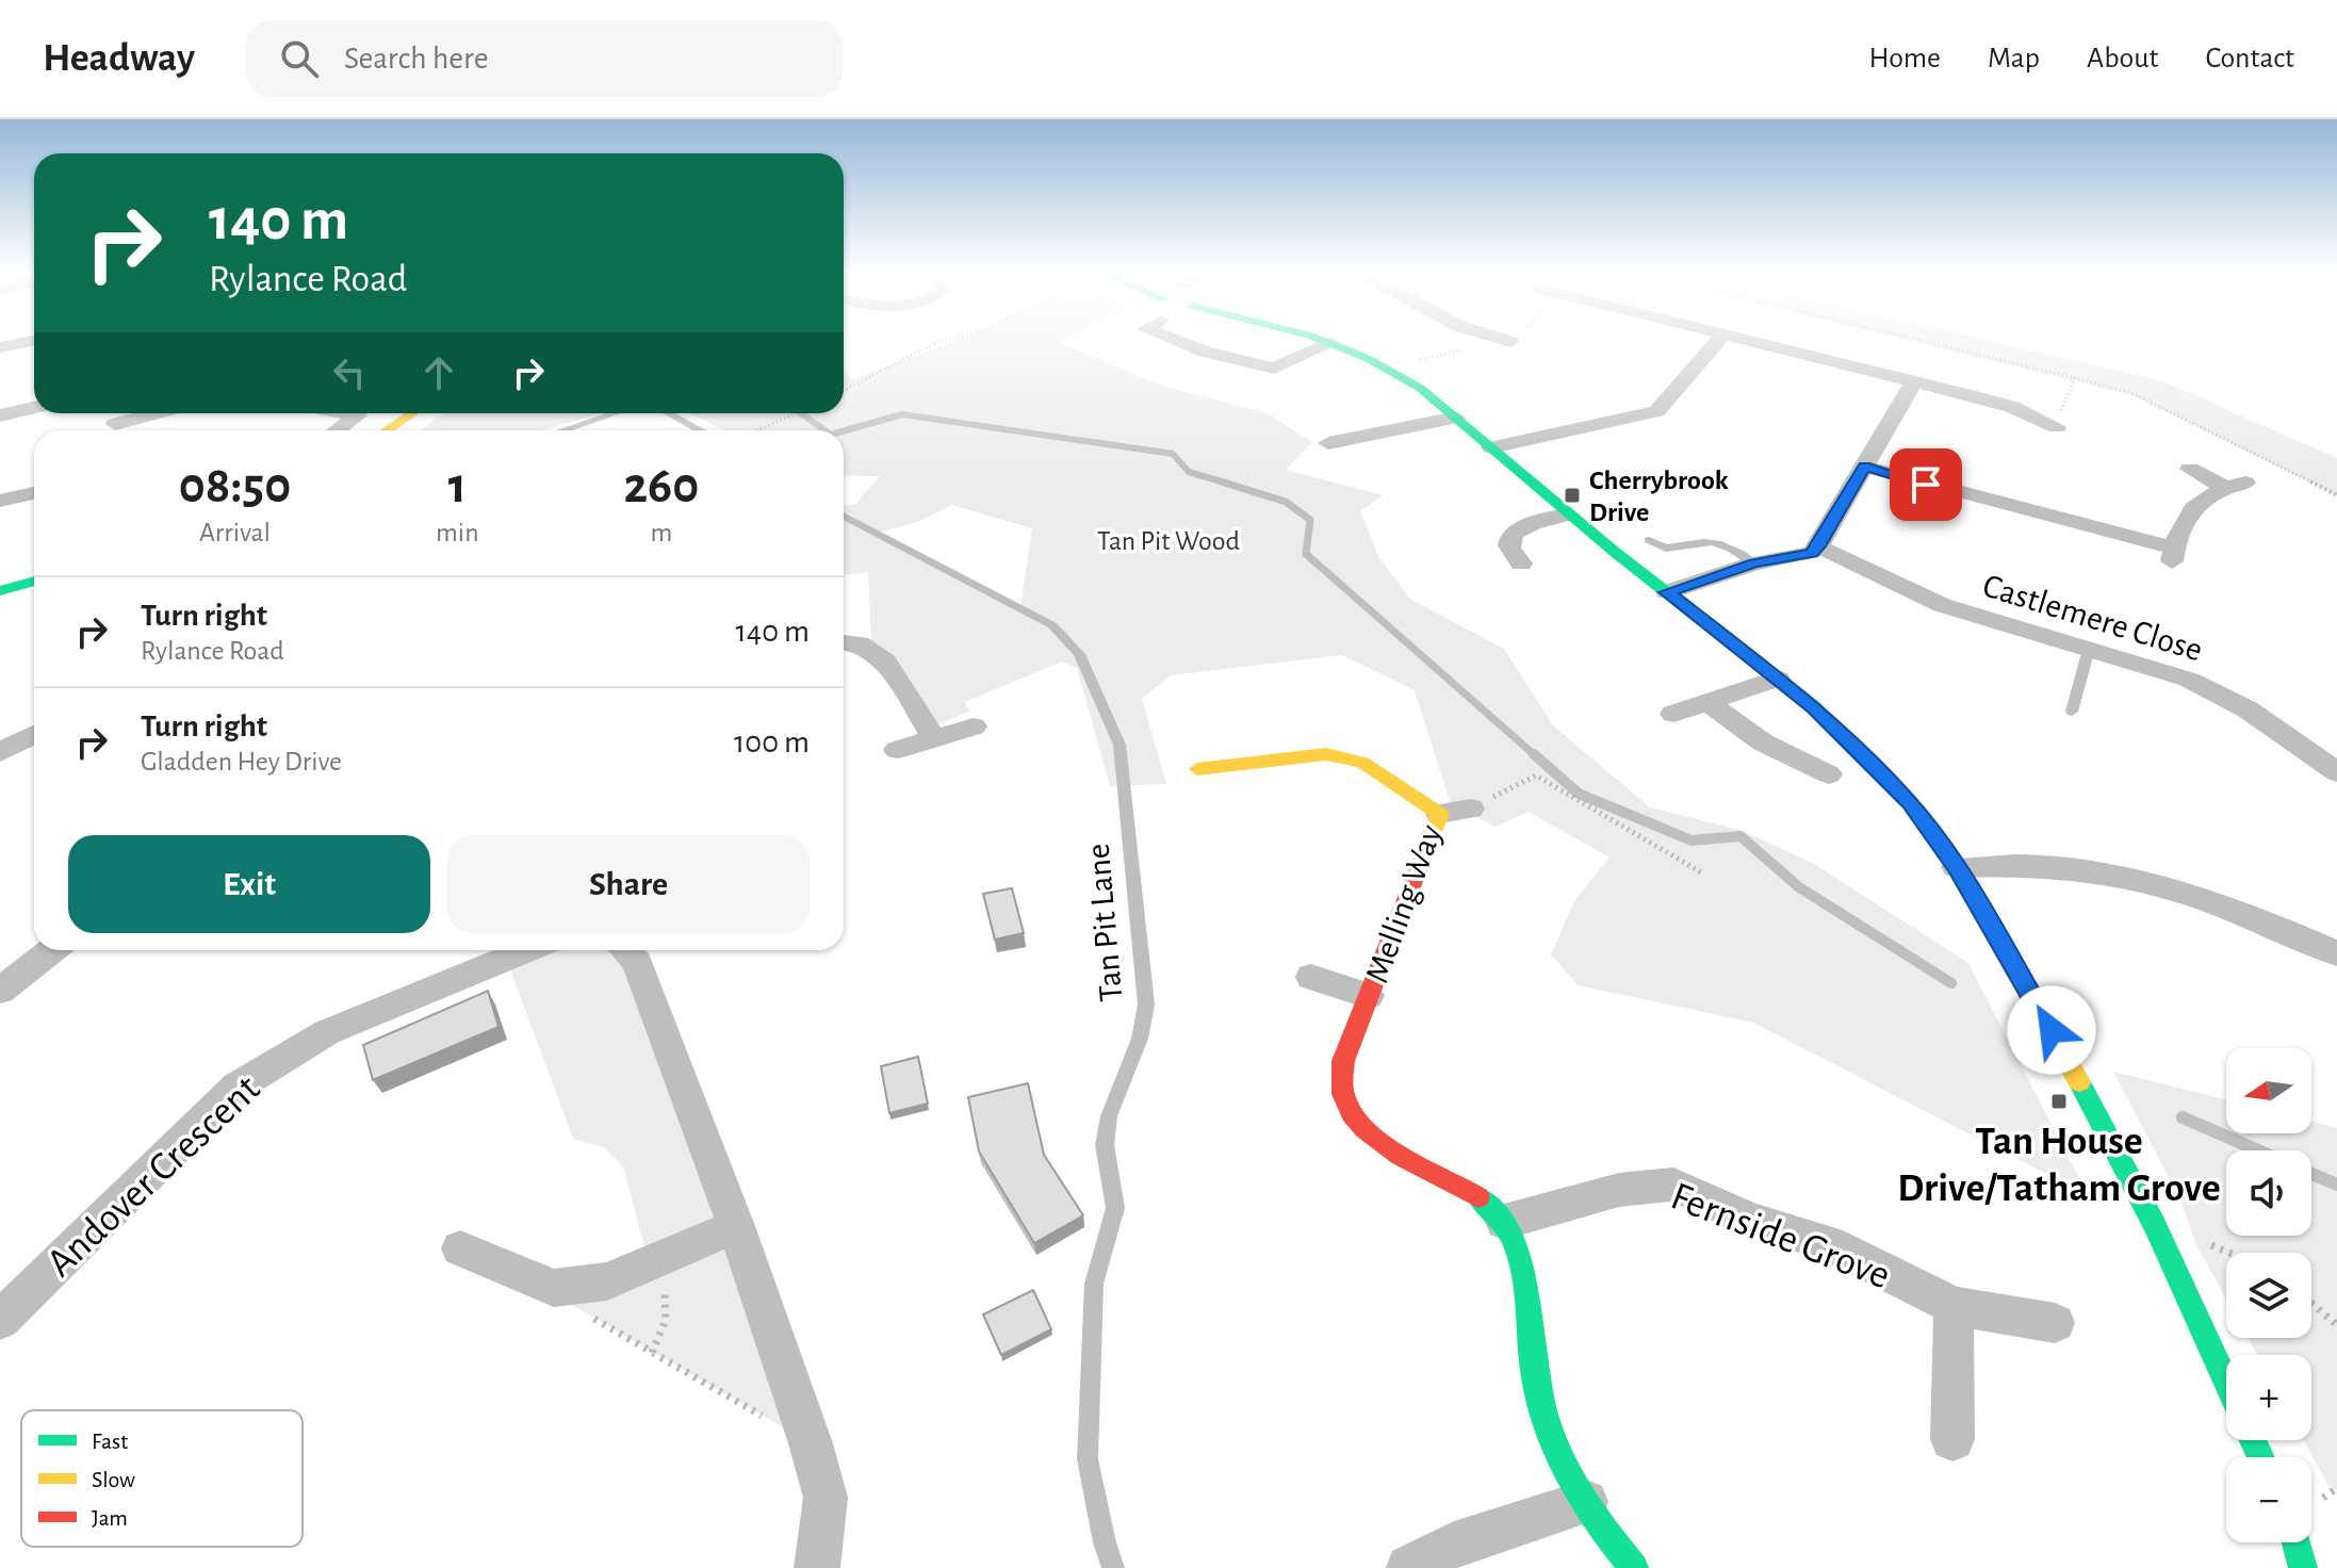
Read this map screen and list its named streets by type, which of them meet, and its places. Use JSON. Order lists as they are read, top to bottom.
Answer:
{
  "streets": {
    "street": [
      "Castlemere Close",
      "Melling Way",
      "Andover Crescent",
      "Fernside Grove"
    ],
    "lane": ["Tan Pit Lane"]
  },
  "crossings": [
    ["Melling Way", "Fernside Grove"]
  ],
  "parks": ["Tan Pit Wood"],
  "places": {
    "transit": ["Cherrybrook Drive", "Tan House Drive/Tatham Grove"]
  },
  "legend": ["Fast", "Slow", "Jam"],
  "north": "left",
  "page": {
    "header": "Headway",
    "search": "Search here",
    "nav": [
      "Home",
      "Map",
      "About",
      "Contact"
    ],
    "turn": ["140 m", "Rylance Road"],
    "eta": [
      "08:50",
      "Arrival",
      "1",
      "min",
      "260",
      "m"
    ],
    "list": [
      {
        "name": "Turn right",
        "note": "Rylance Road",
        "value": "140 m"
      },
      {
        "name": "Turn right",
        "note": "Gladden Hey Drive",
        "value": "100 m"
      }
    ],
    "buttons": ["Exit", "Share"],
    "map_buttons": ["+", "−"]
  }
}
